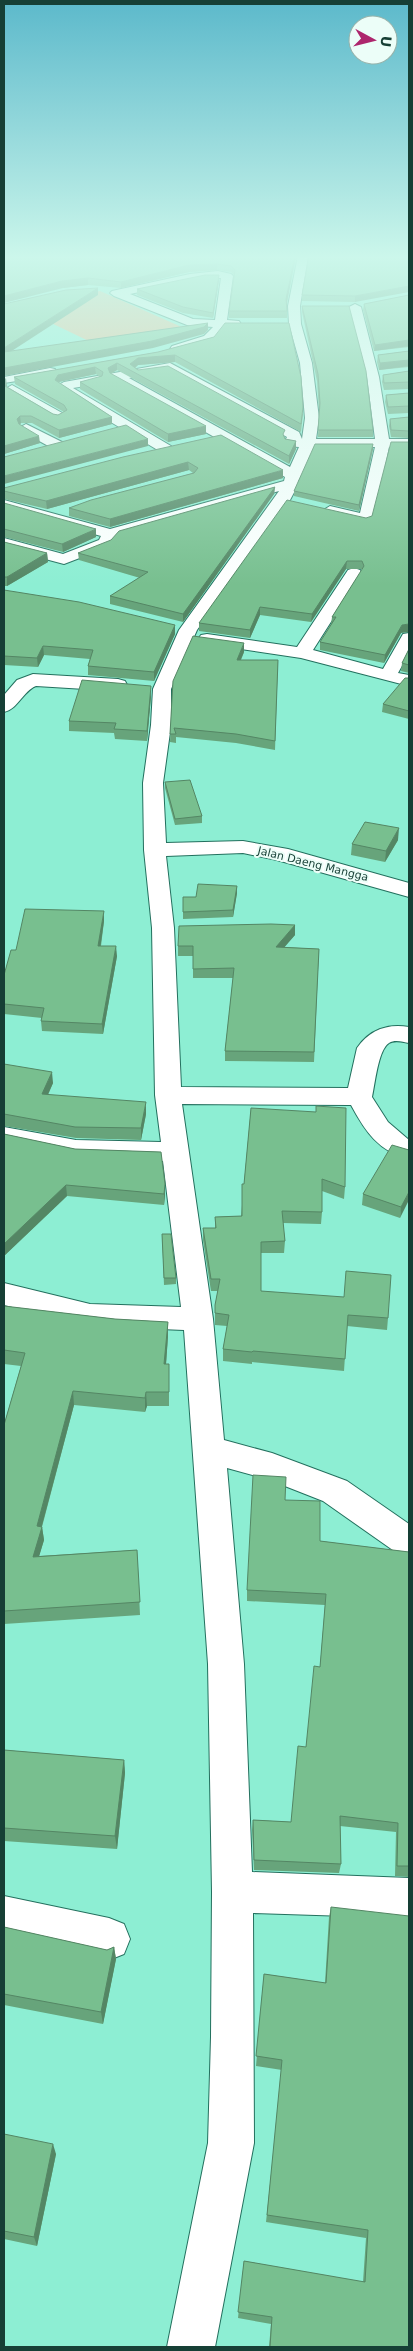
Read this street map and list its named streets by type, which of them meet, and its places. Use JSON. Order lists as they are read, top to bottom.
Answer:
{
  "streets": {
    "street": ["Jalan Daeng Mangga"]
  },
  "north": "right"
}
